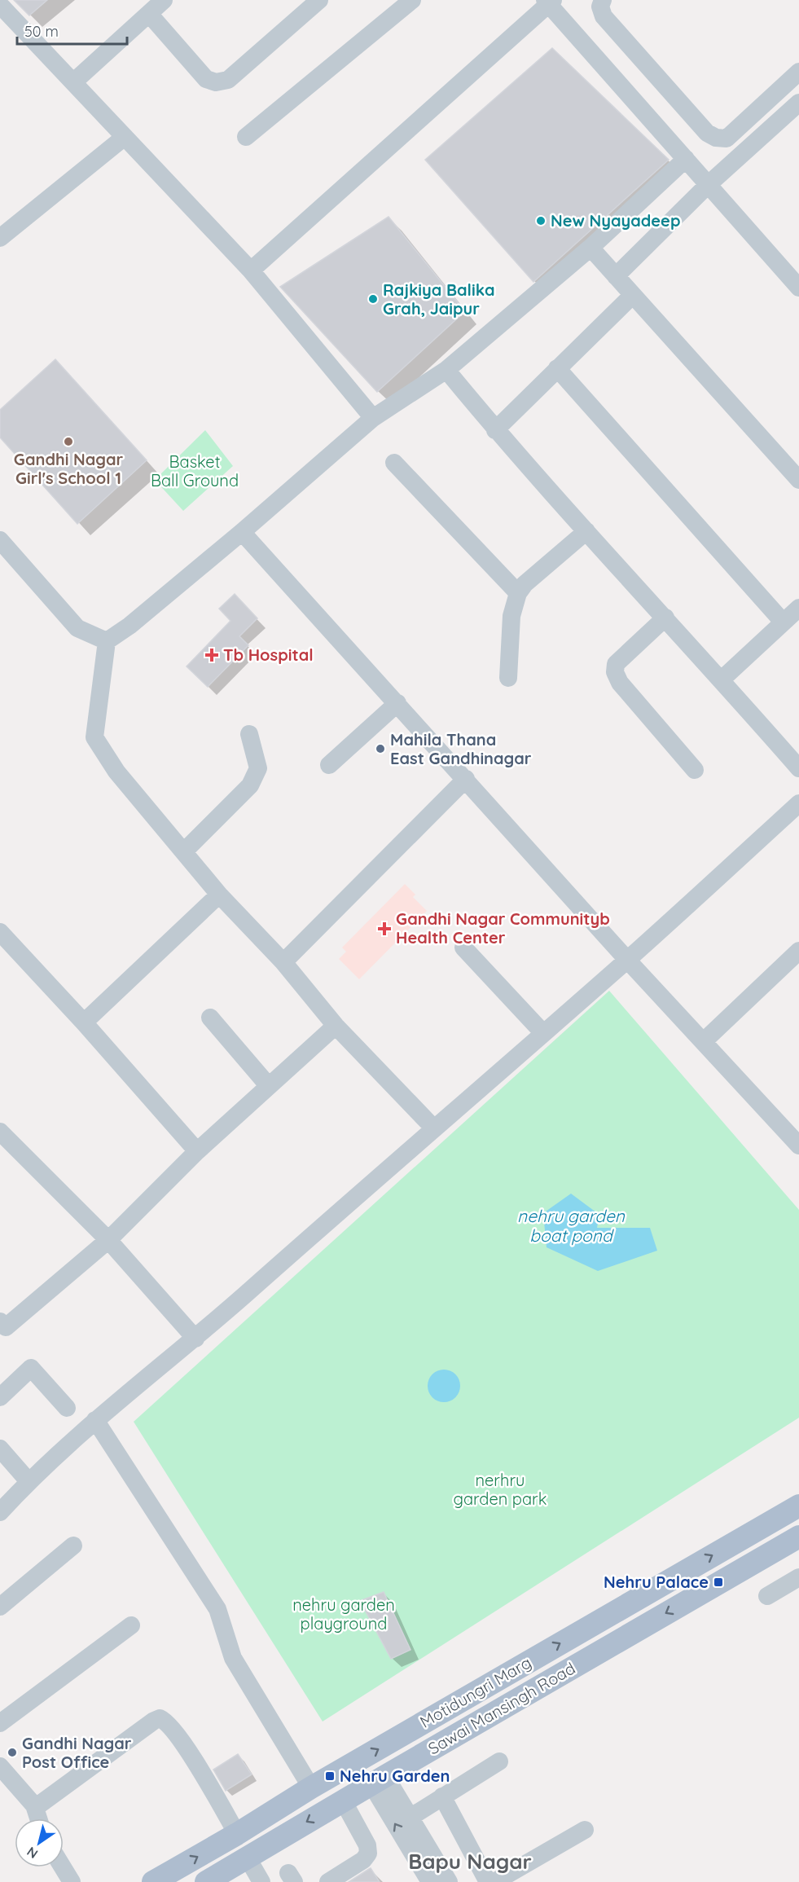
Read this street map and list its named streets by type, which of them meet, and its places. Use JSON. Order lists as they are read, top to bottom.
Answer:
{
  "streets": {
    "main road": ["Motidungri Marg", "Sawai Mansingh Road"]
  },
  "one_way": ["Motidungri Marg", "Sawai Mansingh Road"],
  "districts": ["Bapu Nagar"],
  "water": ["nehru garden boat pond"],
  "parks": ["Basket Ball Ground", "nerhru garden park", "nehru garden playground"],
  "places": {
    "other": [
      "New Nyayadeep",
      "Rajkiya Balika Grah, Jaipur",
      "Gandhi Nagar Girl's School 1",
      "Mahila Thana East Gandhinagar",
      "Gandhi Nagar Post Office"
    ],
    "health": ["Tb Hospital", "Gandhi Nagar Communityb Health Center"],
    "transit": ["Nehru Palace", "Nehru Garden"]
  },
  "scale_bar": "50 m",
  "north": "bottom left"
}
